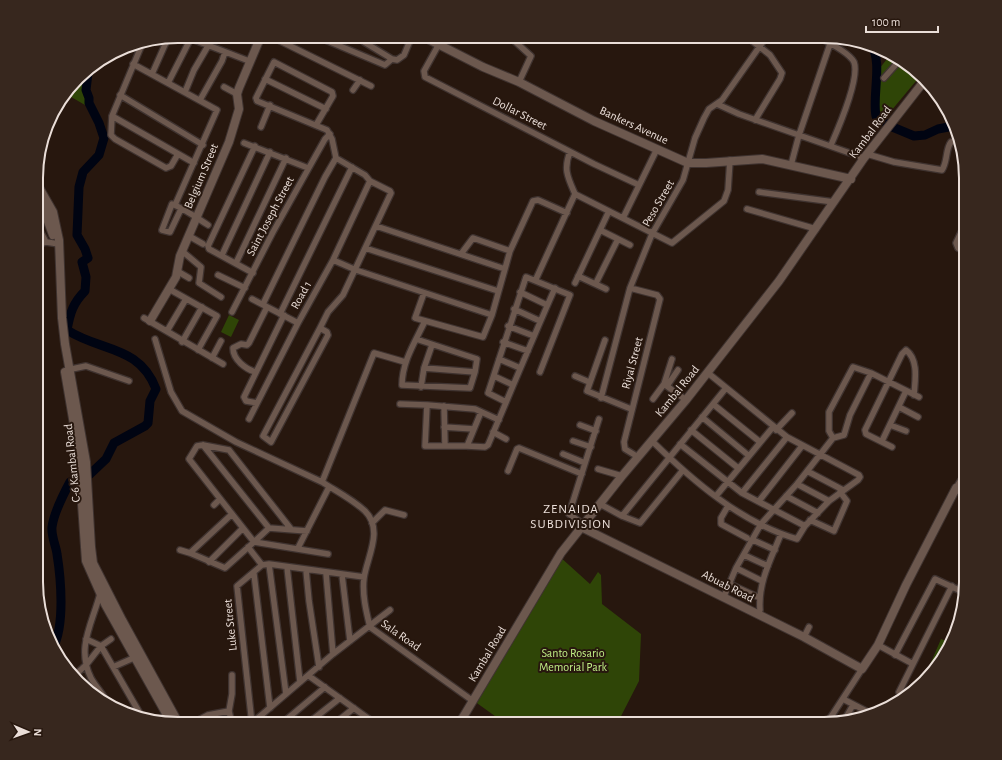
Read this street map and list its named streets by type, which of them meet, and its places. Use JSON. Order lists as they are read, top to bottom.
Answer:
{
  "streets": {
    "main road": [
      "Bankers Avenue",
      "Kambal Road",
      "Belgium Street",
      "C-6 Kambal Road",
      "Abuab Road"
    ],
    "street": [
      "Dollar Street",
      "Peso Street",
      "Saint Joseph Street",
      "Road 1",
      "Riyal Street",
      "Luke Street",
      "Sala Road"
    ]
  },
  "crossings": [
    ["Dollar Street", "Bankers Avenue"],
    ["Bankers Avenue", "Kambal Road"],
    ["Bankers Avenue", "Peso Street"],
    ["Kambal Road", "Riyal Street"],
    ["Kambal Road", "Abuab Road"],
    ["Kambal Road", "Sala Road"],
    ["Peso Street", "Riyal Street"]
  ],
  "districts": ["ZENAIDA SUBDIVISION"],
  "parks": ["Santo Rosario Memorial Park"],
  "scale_bar": "100 m",
  "north": "right"
}
